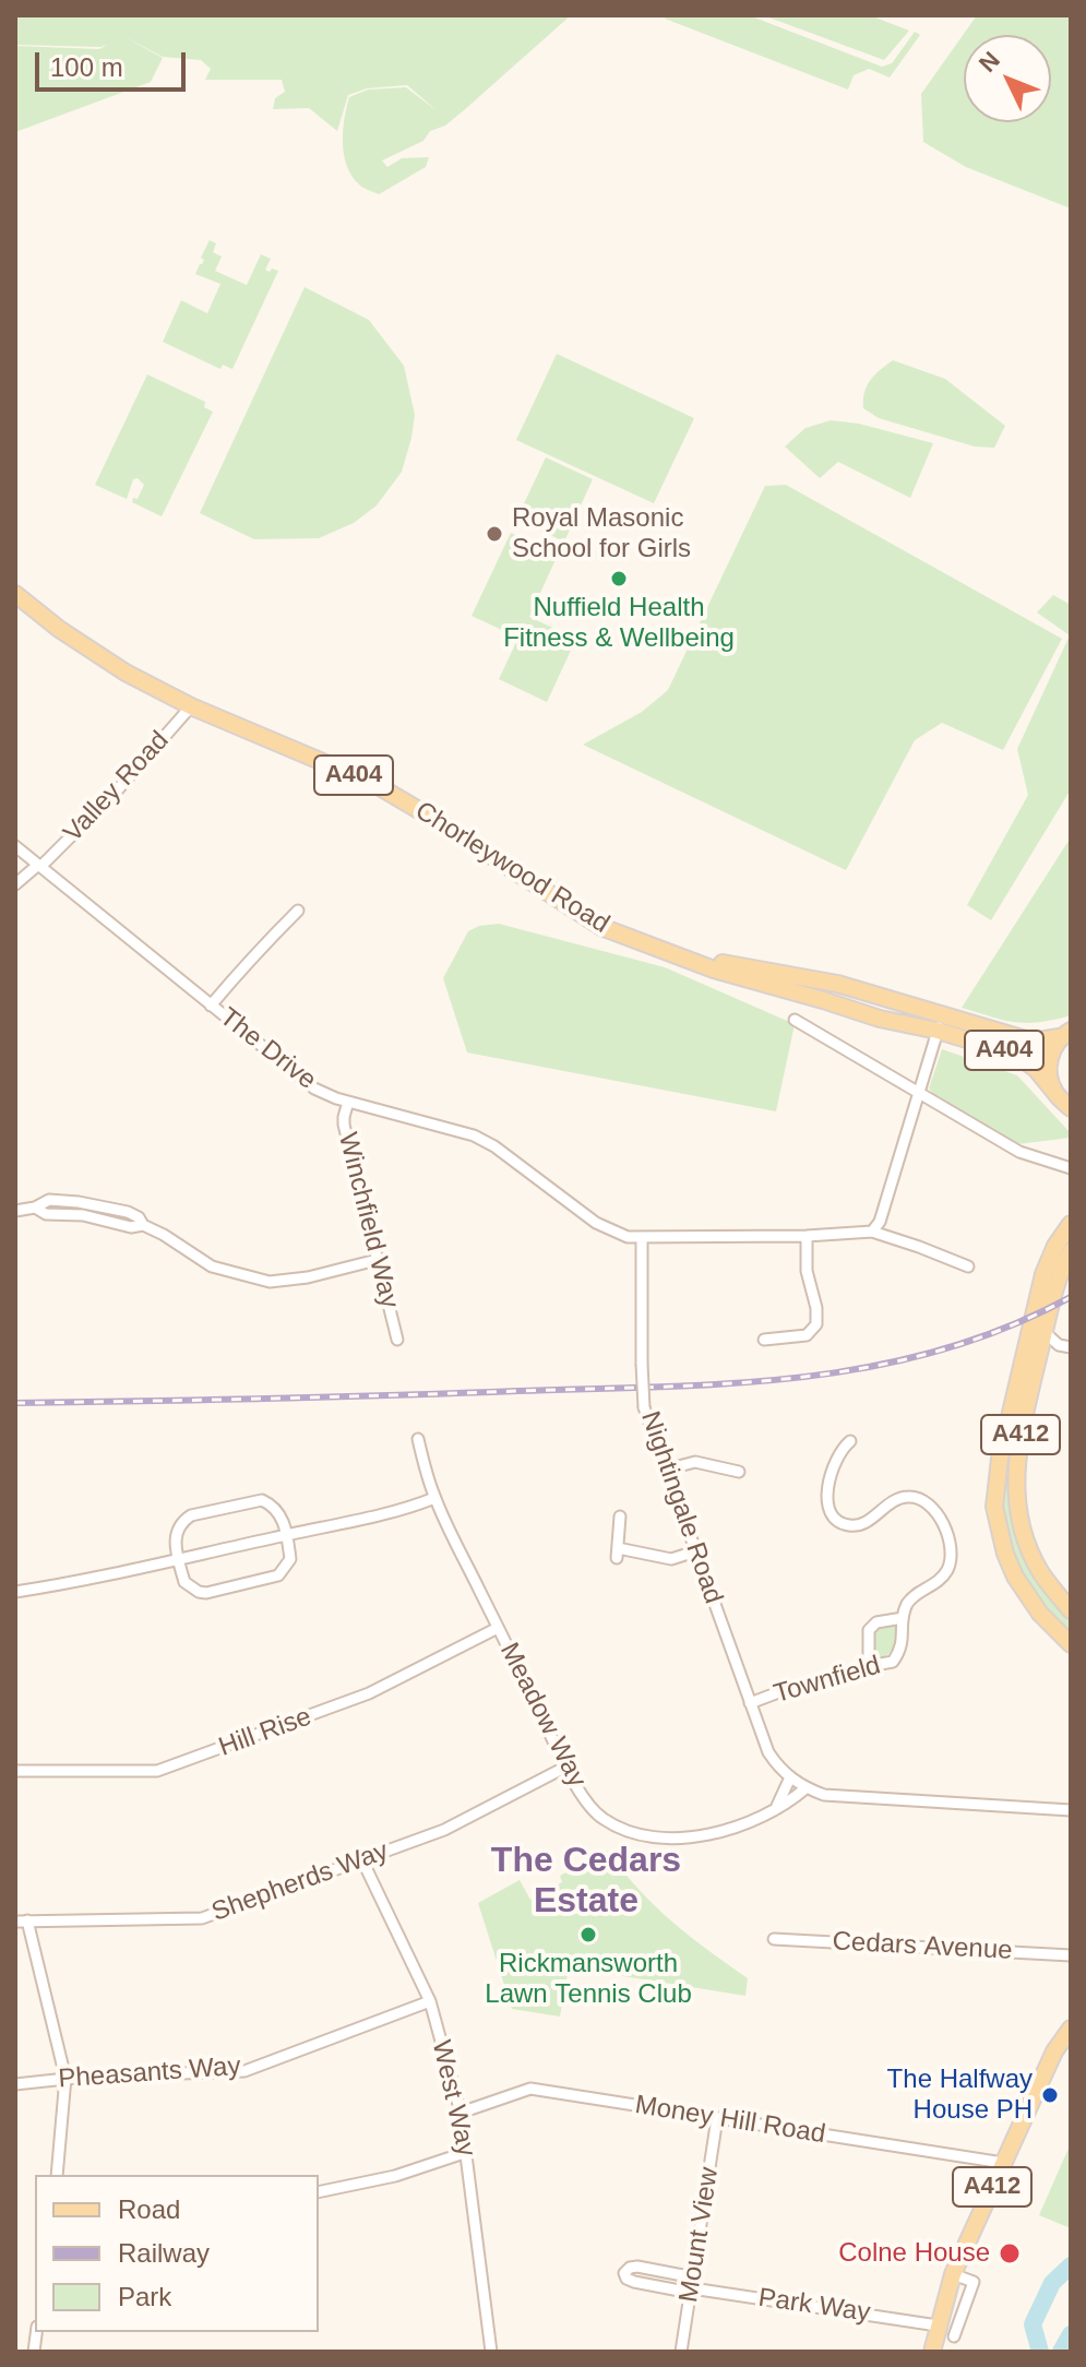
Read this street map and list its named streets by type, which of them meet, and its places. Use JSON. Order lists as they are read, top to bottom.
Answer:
{
  "streets": {
    "main road": ["A404", "Chorleywood Road", "A412"],
    "street": [
      "Valley Road",
      "The Drive",
      "Winchfield Way",
      "Nightingale Road",
      "Townfield",
      "Meadow Way",
      "Hill Rise",
      "Shepherds Way",
      "Cedars Avenue",
      "Pheasants Way",
      "West Way",
      "Money Hill Road",
      "Mount View",
      "Park Way"
    ]
  },
  "crossings": [
    ["A404", "Chorleywood Road"],
    ["Valley Road", "Chorleywood Road"],
    ["Valley Road", "The Drive"],
    ["The Drive", "Winchfield Way"],
    ["The Drive", "Nightingale Road"],
    ["A412", "Money Hill Road"],
    ["A412", "Park Way"],
    ["Nightingale Road", "Townfield"],
    ["Nightingale Road", "Meadow Way"],
    ["Meadow Way", "Hill Rise"],
    ["Meadow Way", "Shepherds Way"],
    ["Shepherds Way", "West Way"],
    ["Pheasants Way", "West Way"],
    ["West Way", "Money Hill Road"],
    ["Money Hill Road", "Mount View"],
    ["Mount View", "Park Way"]
  ],
  "districts": ["The Cedars Estate"],
  "places": [
    "Royal Masonic School for Girls",
    "Nuffield Health Fitness & Wellbeing",
    "Rickmansworth Lawn Tennis Club",
    "The Halfway House PH",
    "Colne House"
  ],
  "legend": ["Road", "Railway", "Park"],
  "scale_bar": "100 m",
  "north": "top left"
}
